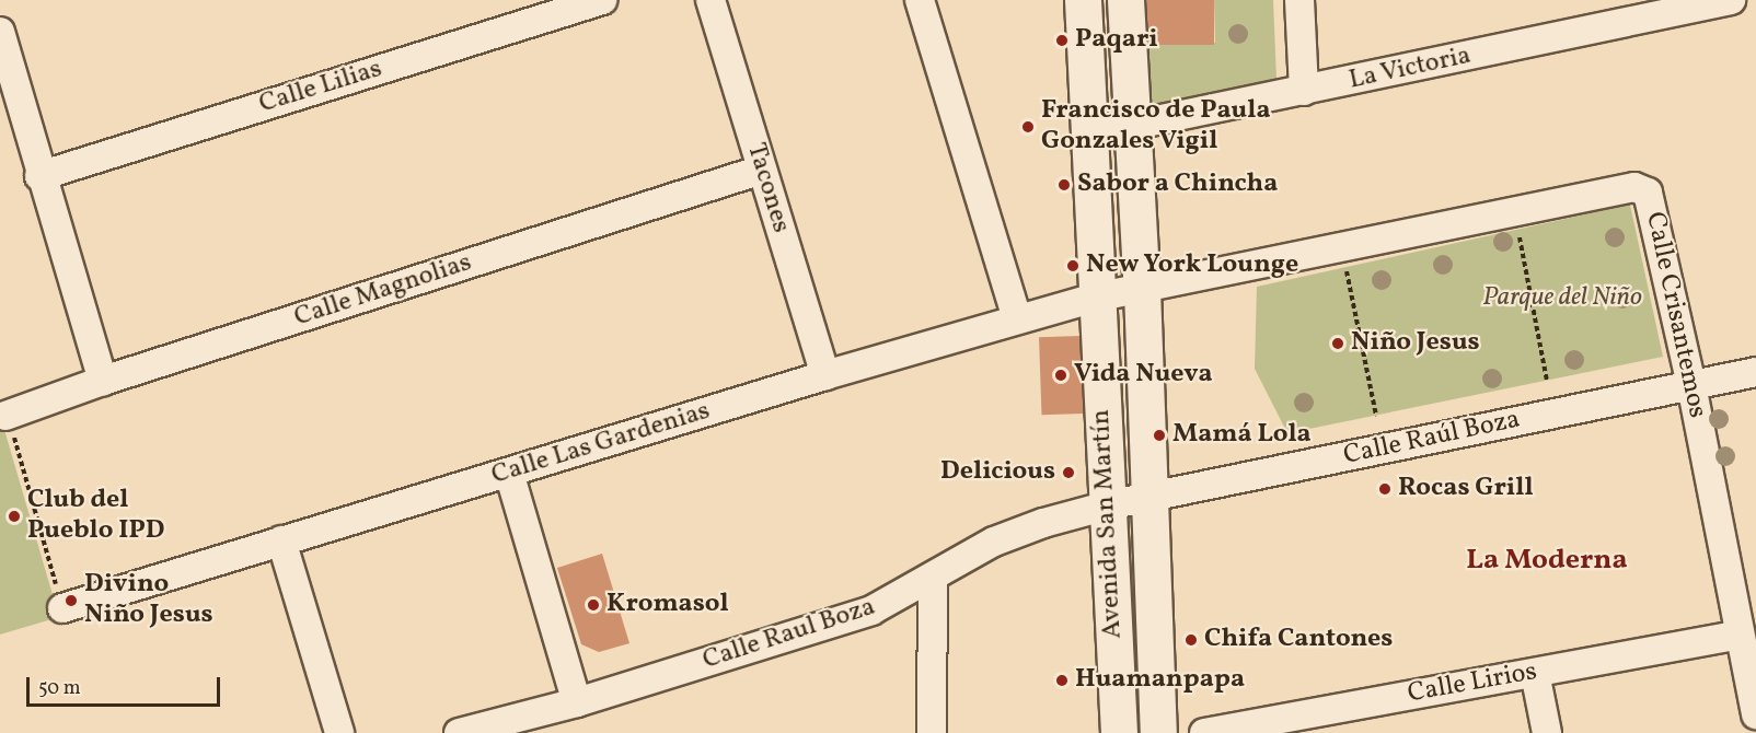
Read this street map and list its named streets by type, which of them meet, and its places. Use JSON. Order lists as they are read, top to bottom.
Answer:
{
  "streets": {
    "main road": ["Avenida San Martín"],
    "street": [
      "La Victoria",
      "Calle Lilias",
      "Tacones",
      "Calle Magnolias",
      "Calle Crisantemos",
      "Calle Raúl Boza",
      "Calle Las Gardenias",
      "Calle Raul Boza",
      "Calle Lirios"
    ]
  },
  "crossings": [
    ["La Victoria", "Avenida San Martín"],
    ["Tacones", "Calle Magnolias"],
    ["Tacones", "Calle Las Gardenias"],
    ["Calle Crisantemos", "Calle Raúl Boza"],
    ["Calle Crisantemos", "Calle Las Gardenias"],
    ["Calle Crisantemos", "Avenida San Martín"],
    ["Calle Crisantemos", "Calle Lirios"],
    ["Calle Raúl Boza", "Avenida San Martín"],
    ["Calle Raúl Boza", "Calle Raul Boza"],
    ["Calle Las Gardenias", "Avenida San Martín"],
    ["Avenida San Martín", "Calle Raul Boza"]
  ],
  "districts": ["La Moderna"],
  "parks": ["Parque del Niño"],
  "places": [
    "Paqari",
    "Francisco de Paula Gonzales Vigil",
    "Sabor a Chincha",
    "New York Lounge",
    "Niño Jesus",
    "Vida Nueva",
    "Mamá Lola",
    "Delicious",
    "Rocas Grill",
    "Club del Pueblo IPD",
    "Divino Niño Jesus",
    "Kromasol",
    "Chifa Cantones",
    "Huamanpapa"
  ],
  "scale_bar": "50 m"
}
